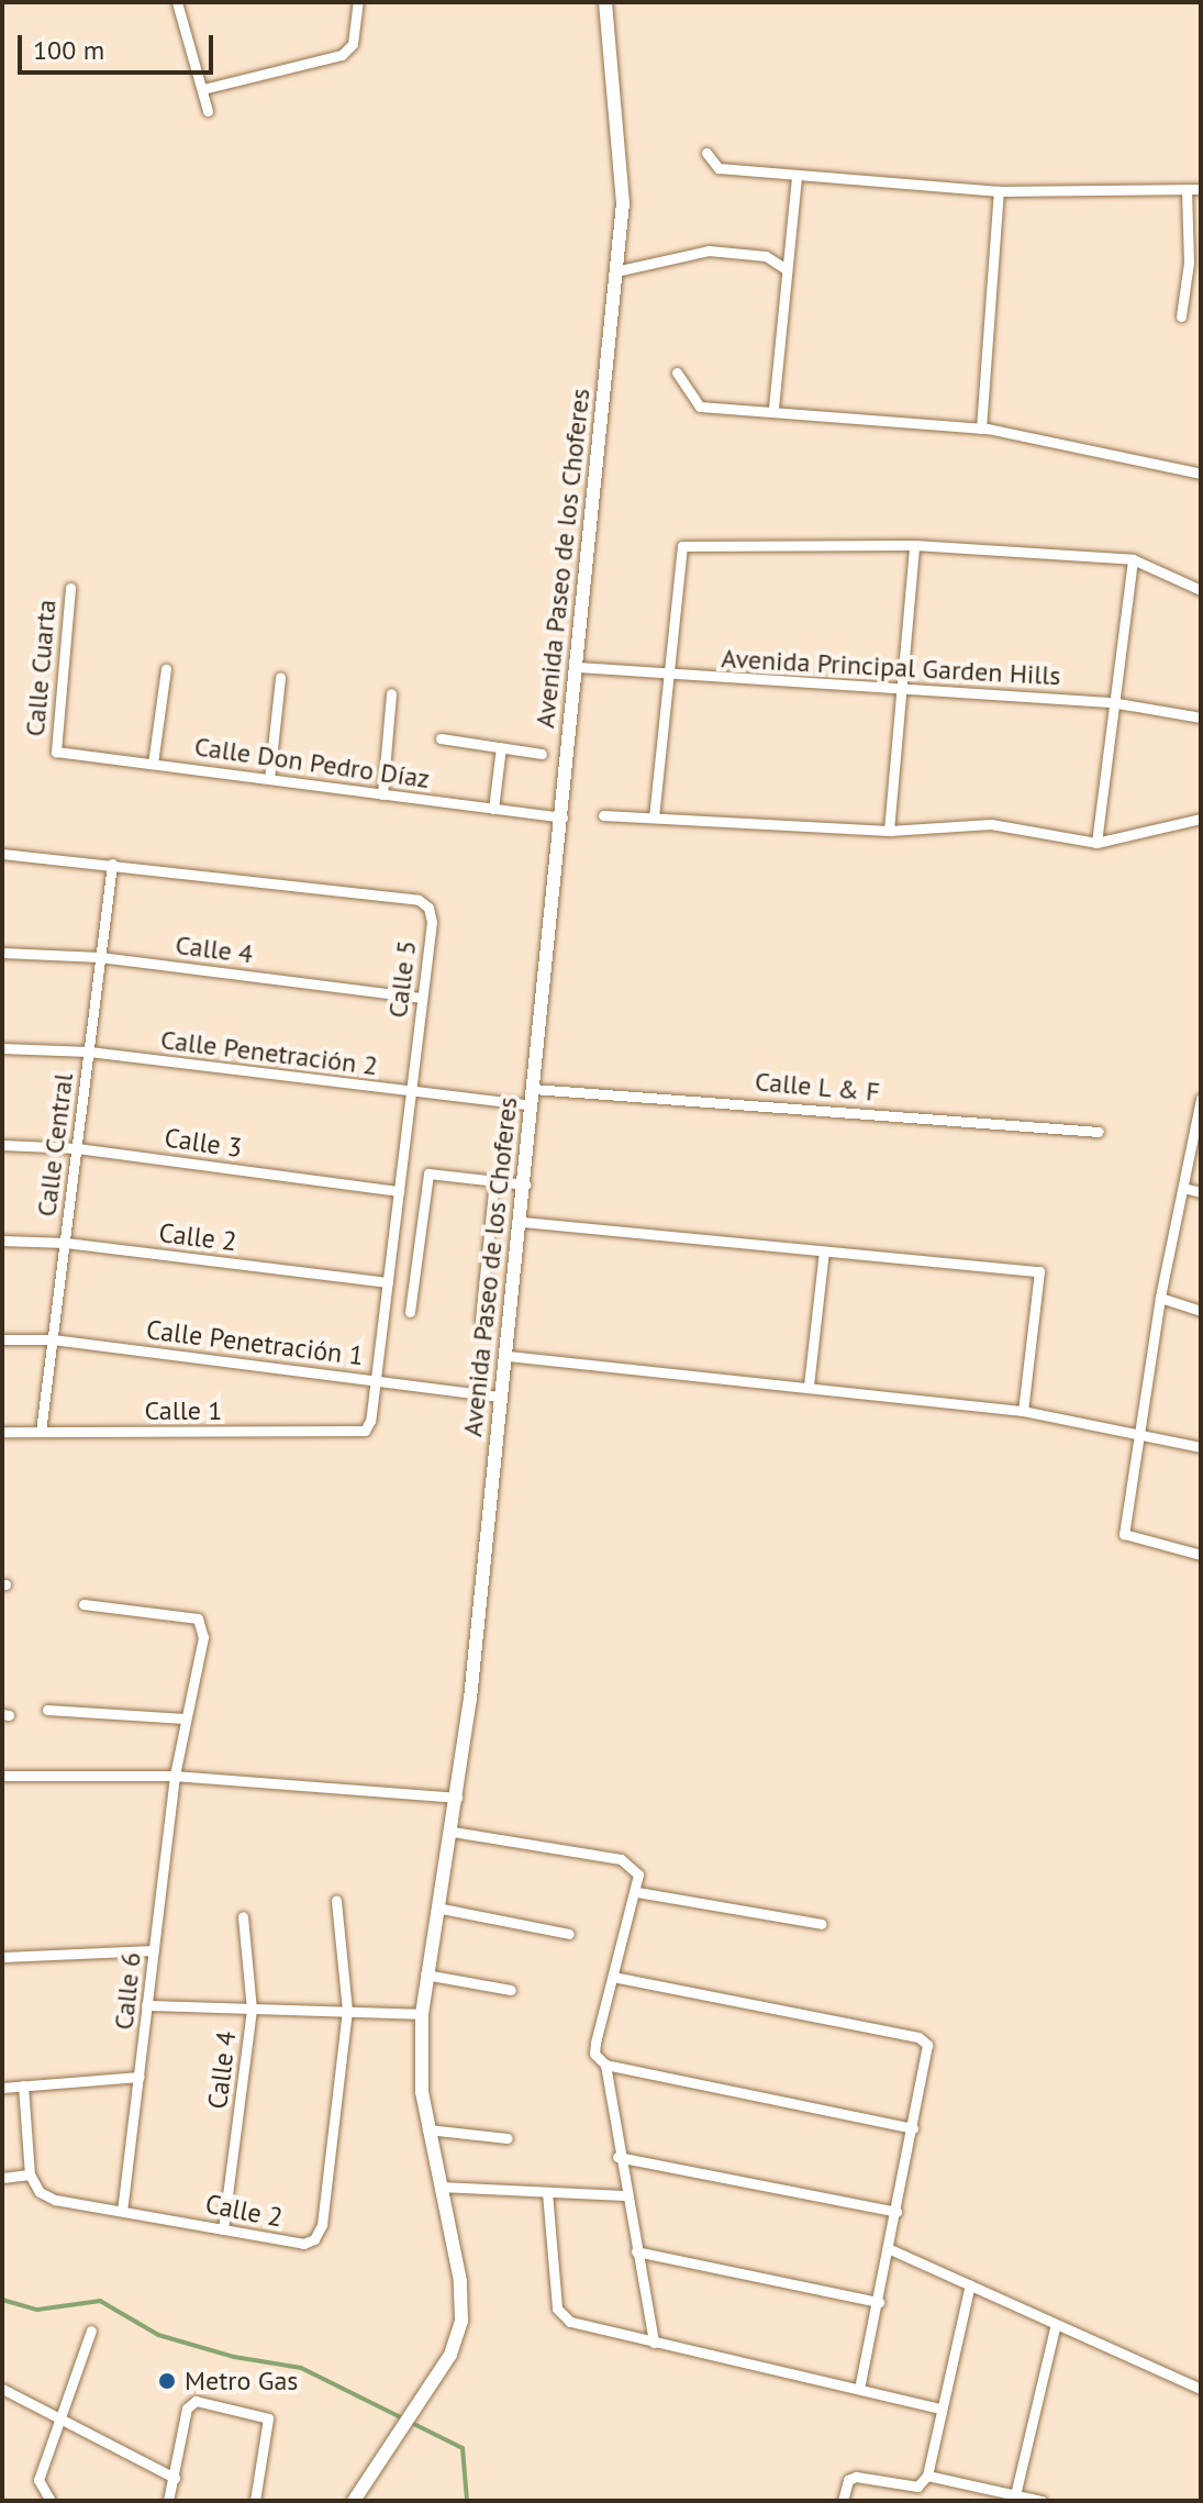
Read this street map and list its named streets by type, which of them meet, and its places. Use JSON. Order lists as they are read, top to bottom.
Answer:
{
  "streets": {
    "street": [
      "Avenida Paseo de los Choferes",
      "Avenida Principal Garden Hills",
      "Calle Cuarta",
      "Calle Don Pedro Díaz",
      "Calle 4",
      "Calle 5",
      "Calle Penetración 2",
      "Calle L & F",
      "Calle 3",
      "Calle Central",
      "Calle 2",
      "Calle Penetración 1",
      "Calle 1",
      "Calle 6"
    ]
  },
  "crossings": [
    ["Avenida Paseo de los Choferes", "Avenida Principal Garden Hills"],
    ["Avenida Paseo de los Choferes", "Calle Don Pedro Díaz"],
    ["Avenida Paseo de los Choferes", "Calle Penetración 2"],
    ["Avenida Paseo de los Choferes", "Calle L & F"],
    ["Avenida Paseo de los Choferes", "Calle Penetración 1"],
    ["Calle Cuarta", "Calle Don Pedro Díaz"],
    ["Calle 4", "Calle 5"],
    ["Calle 4", "Calle Central"],
    ["Calle 4", "Calle 2"],
    ["Calle 5", "Calle Penetración 2"],
    ["Calle 5", "Calle 3"],
    ["Calle 5", "Calle Central"],
    ["Calle 5", "Calle 2"],
    ["Calle 5", "Calle Penetración 1"],
    ["Calle 5", "Calle 1"],
    ["Calle Penetración 2", "Calle Central"],
    ["Calle 3", "Calle Central"],
    ["Calle Central", "Calle 2"],
    ["Calle Central", "Calle Penetración 1"],
    ["Calle Central", "Calle 1"],
    ["Calle 2", "Calle 6"]
  ],
  "places": ["Metro Gas"],
  "scale_bar": "100 m"
}
